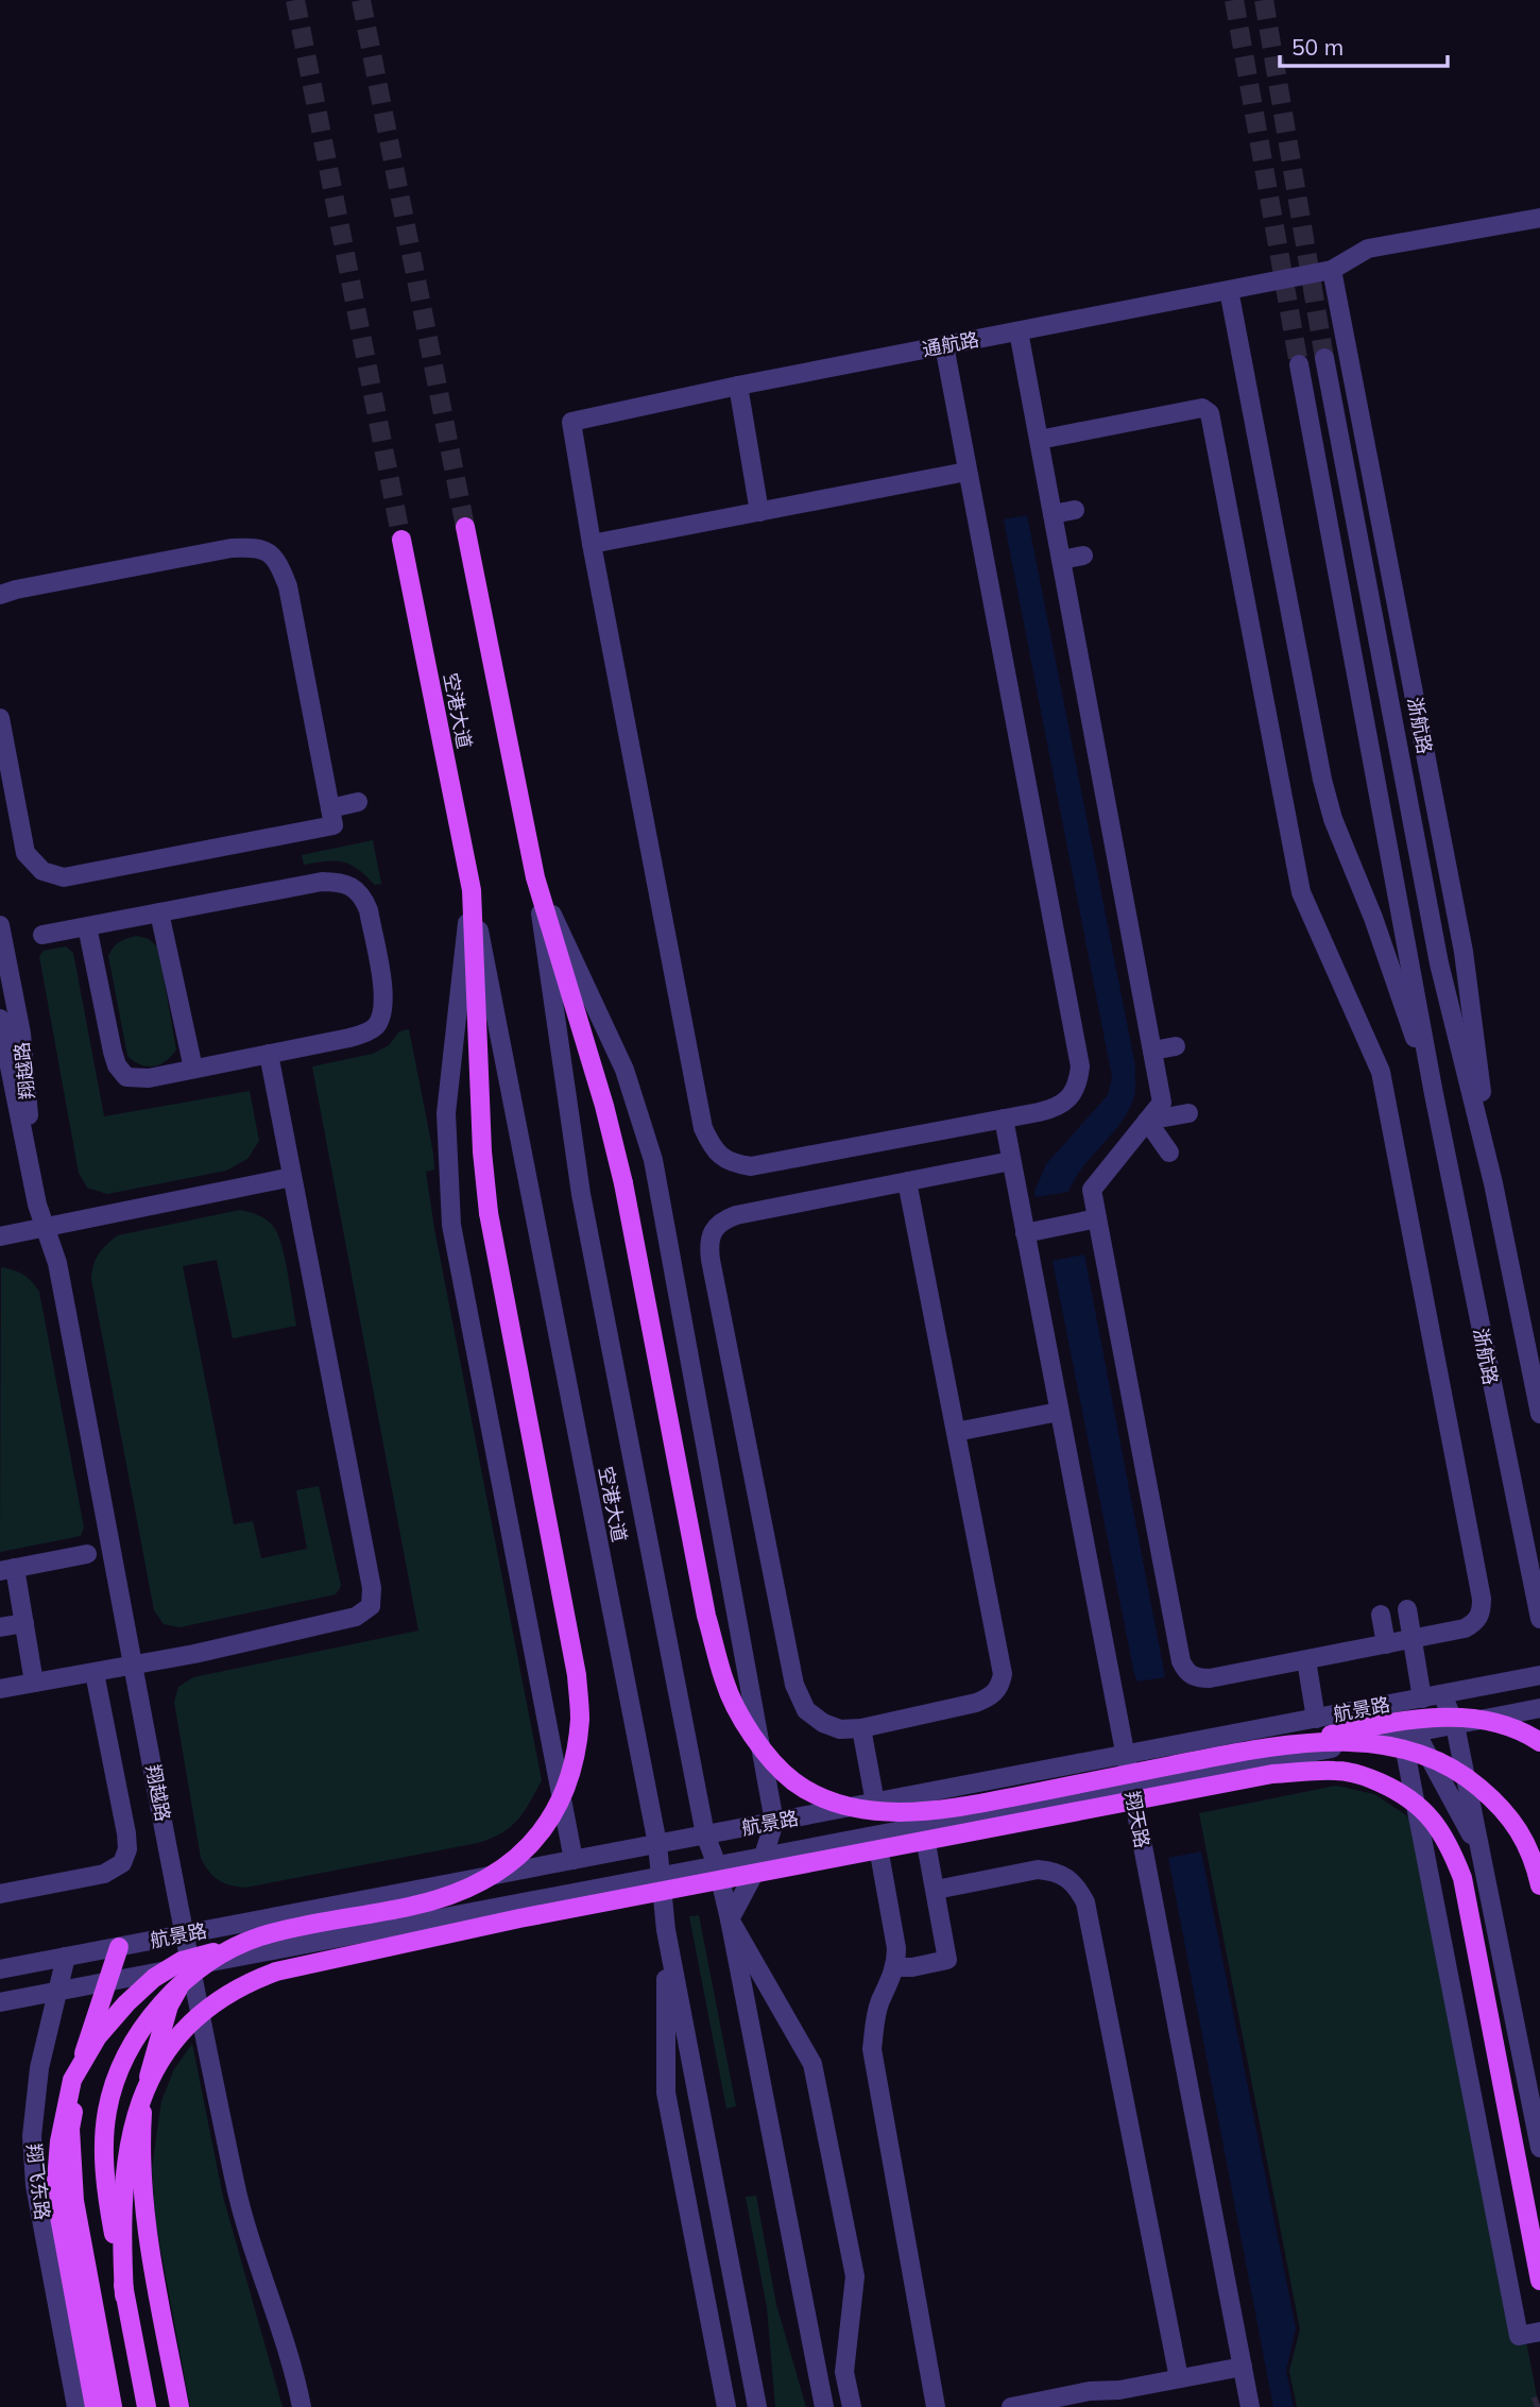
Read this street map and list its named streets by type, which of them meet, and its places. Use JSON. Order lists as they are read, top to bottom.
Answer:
{
  "streets": {
    "main road": ["空港大道"],
    "street": [
      "通航路",
      "浙航路",
      "翔越路",
      "航景路",
      "翔天路",
      "翔飞东路"
    ]
  },
  "crossings": [
    ["通航路", "浙航路"],
    ["空港大道", "航景路"],
    ["翔越路", "航景路"],
    ["航景路", "翔天路"],
    ["航景路", "翔飞东路"]
  ],
  "scale_bar": "50 m"
}
